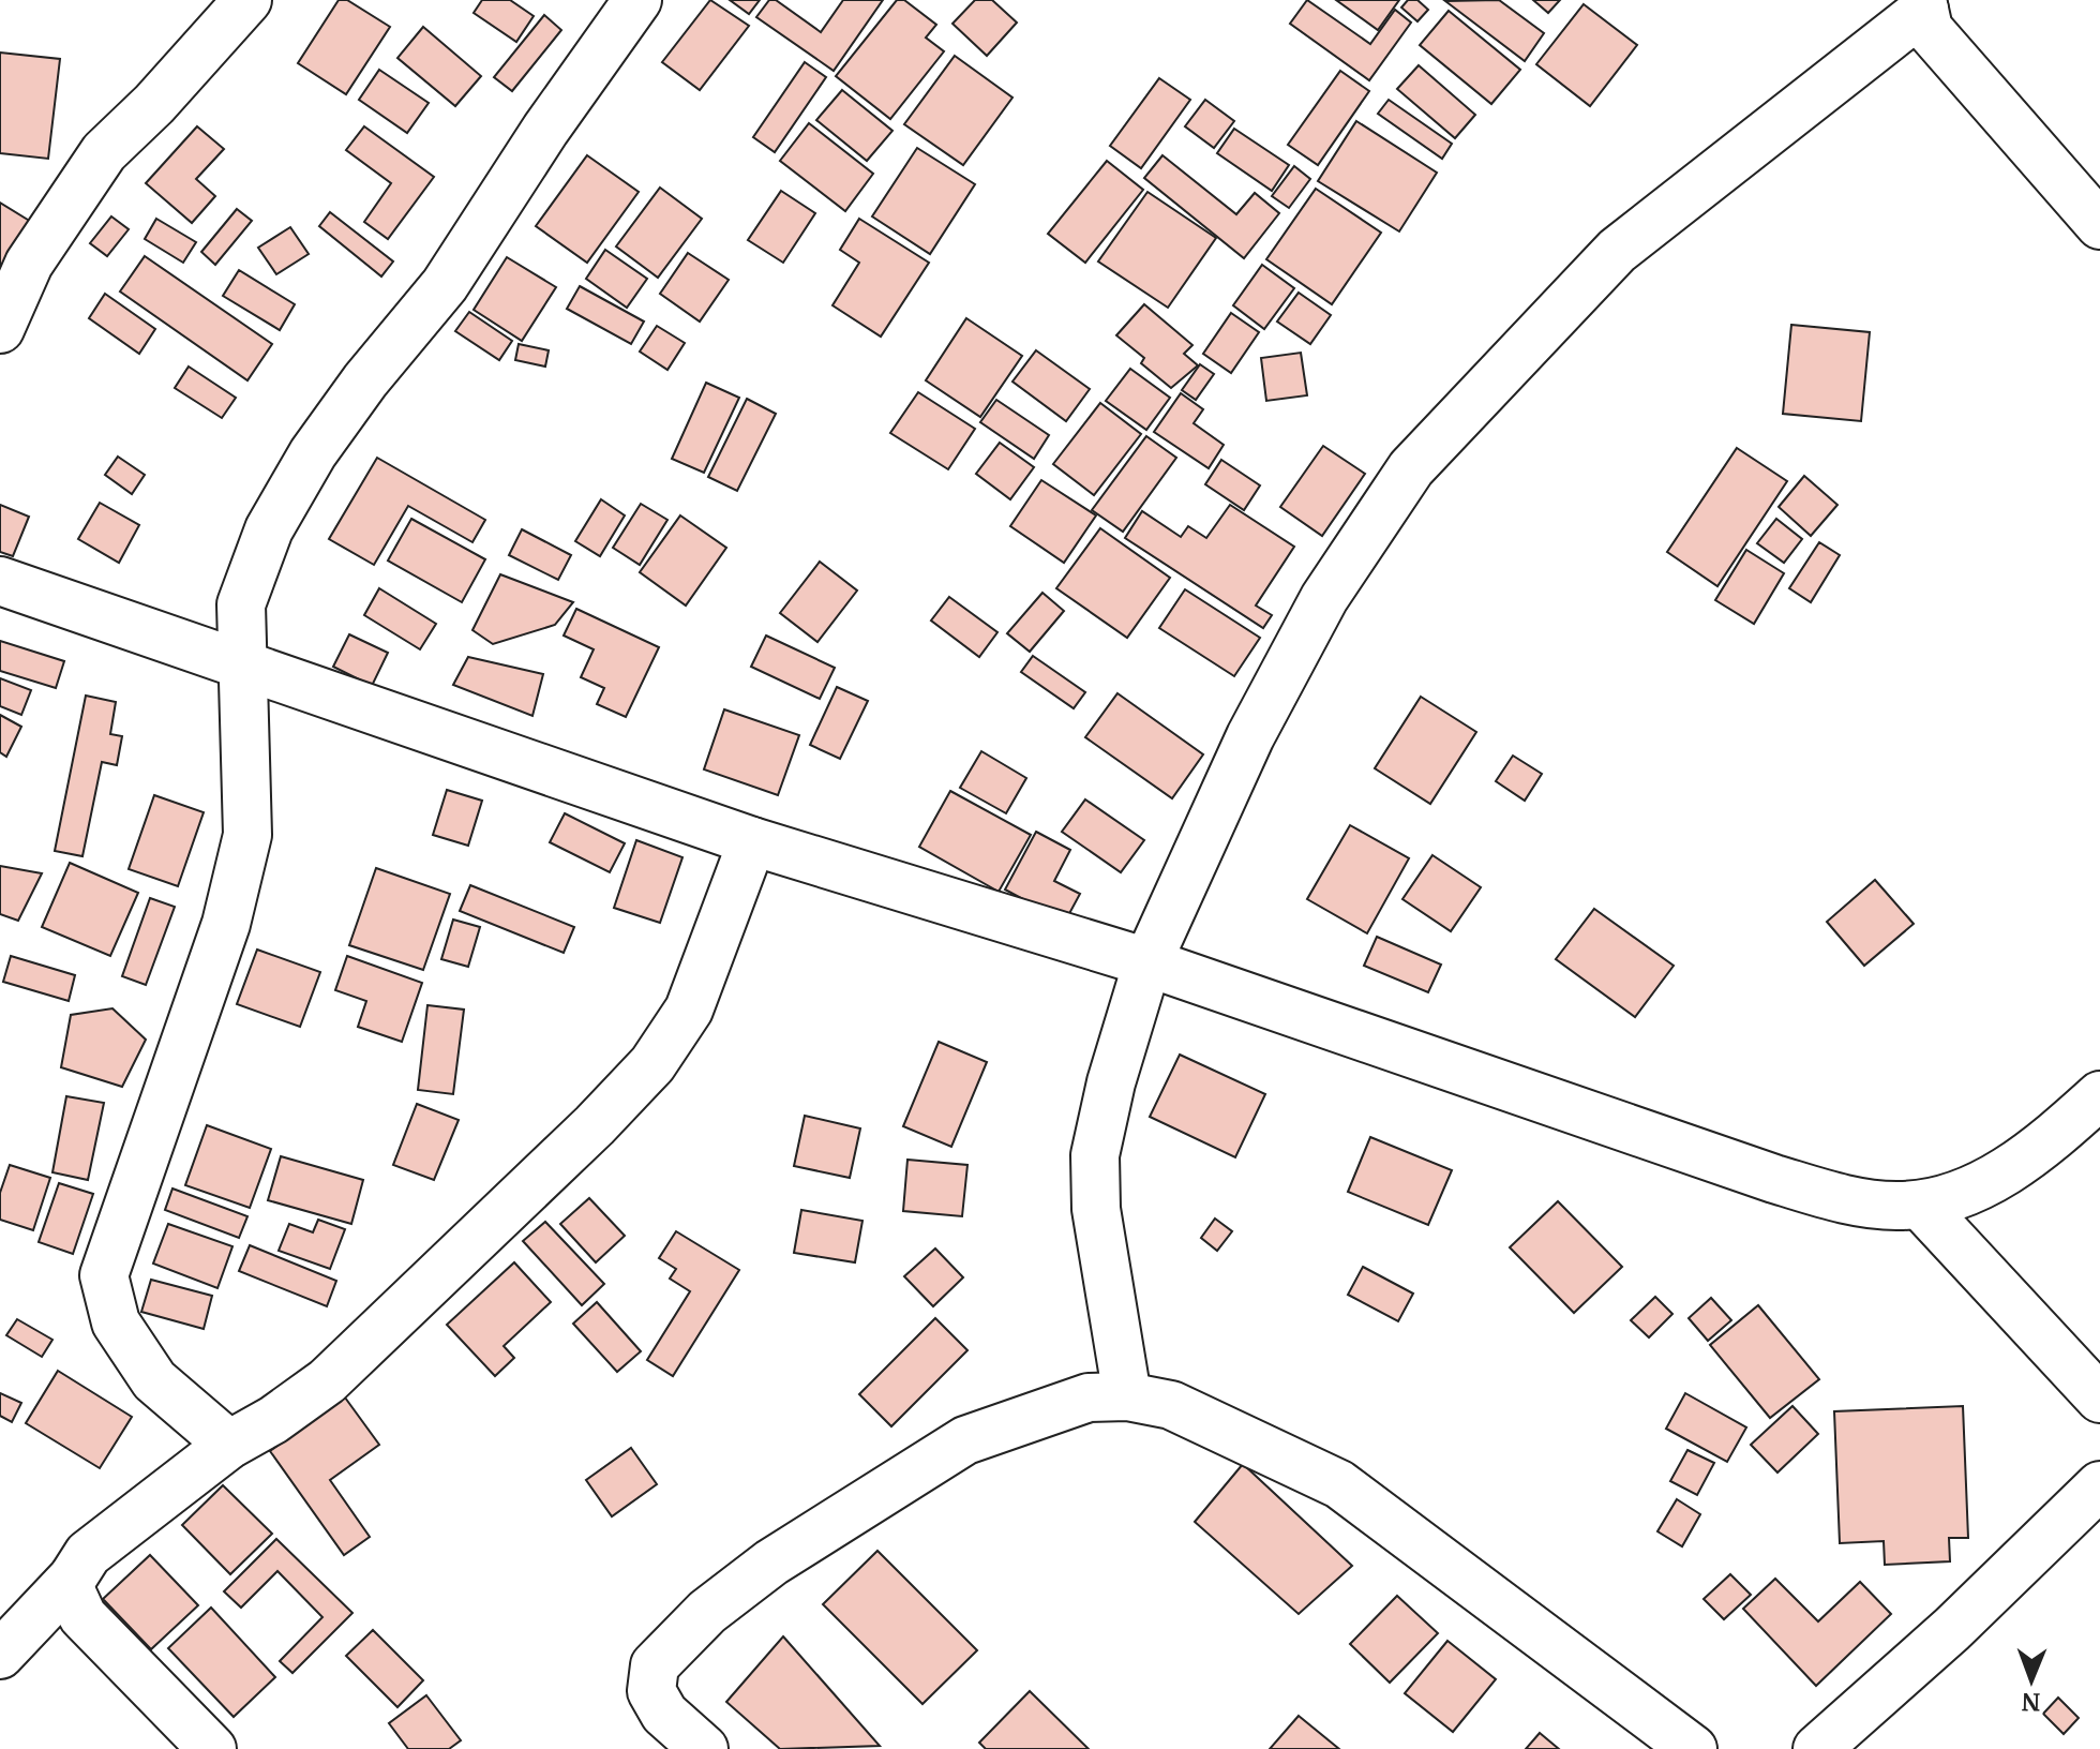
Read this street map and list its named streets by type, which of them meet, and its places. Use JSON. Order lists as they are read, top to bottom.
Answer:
{
  "north": "bottom"
}
